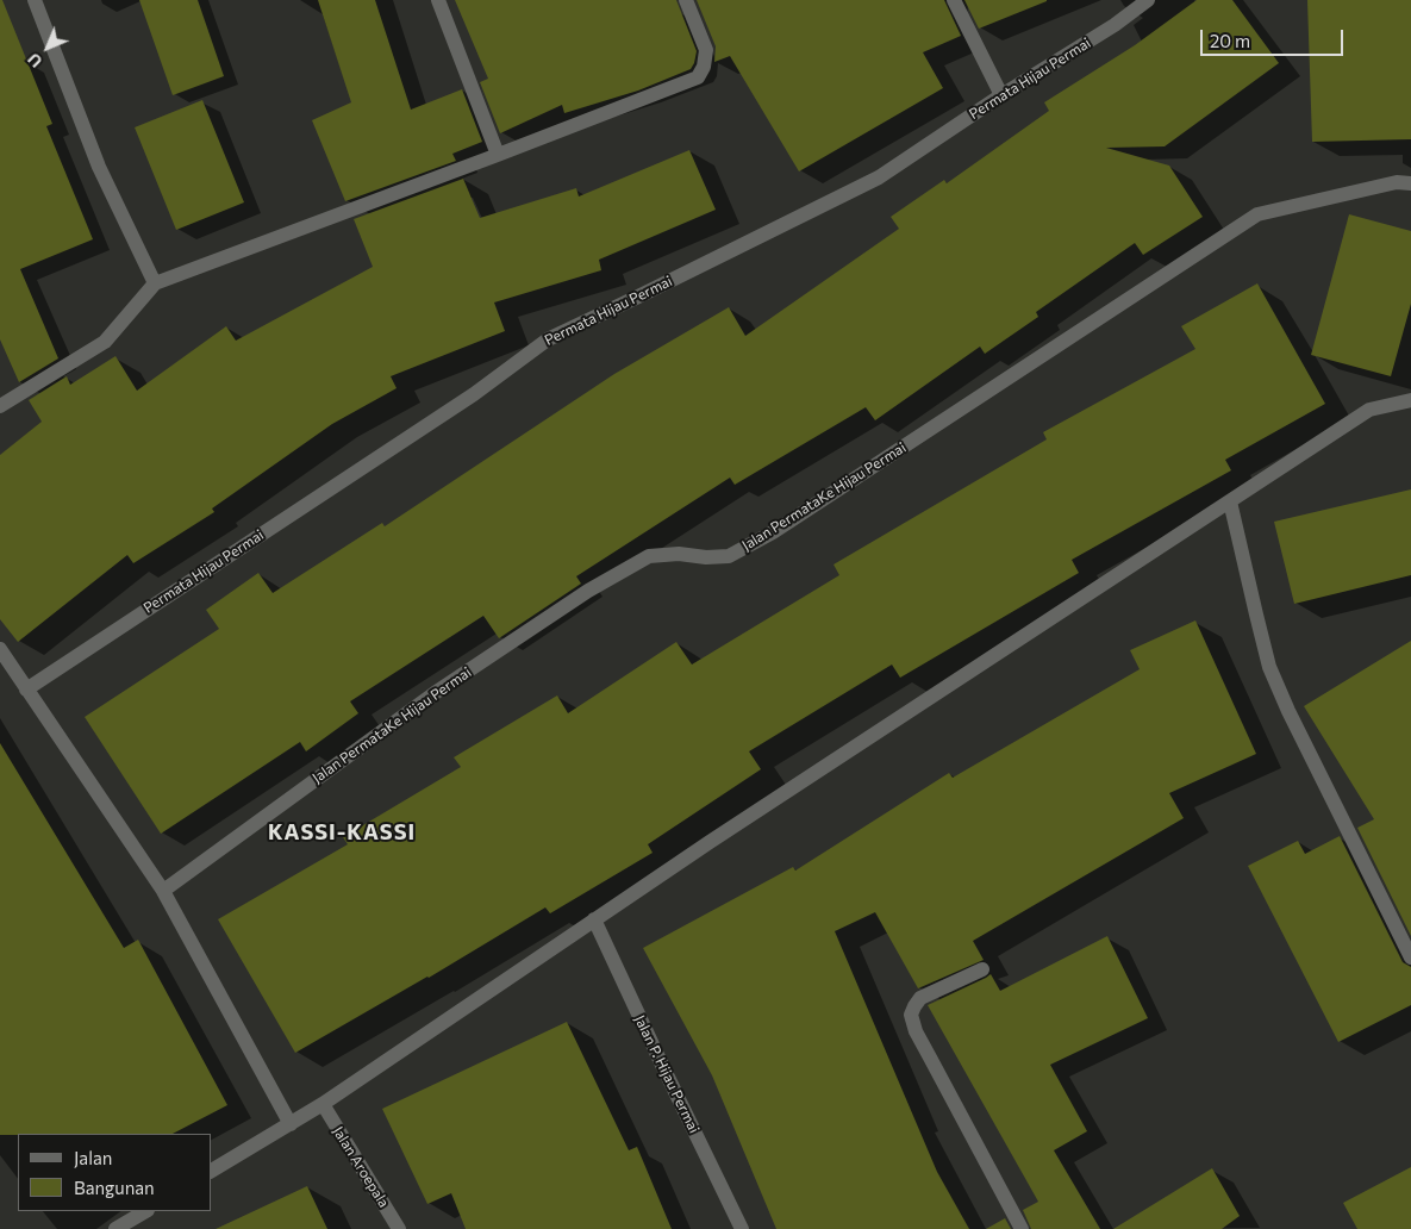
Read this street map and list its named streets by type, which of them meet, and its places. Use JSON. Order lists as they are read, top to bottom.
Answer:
{
  "streets": {
    "street": [
      "Permata Hijau Permai",
      "Jalan PermataKe Hijau Permai",
      "Jalan P. Hijau Permai",
      "Jalan Aroepala"
    ]
  },
  "districts": ["KASSI-KASSI"],
  "legend": ["Jalan", "Bangunan"],
  "scale_bar": "20 m",
  "north": "bottom left"
}
